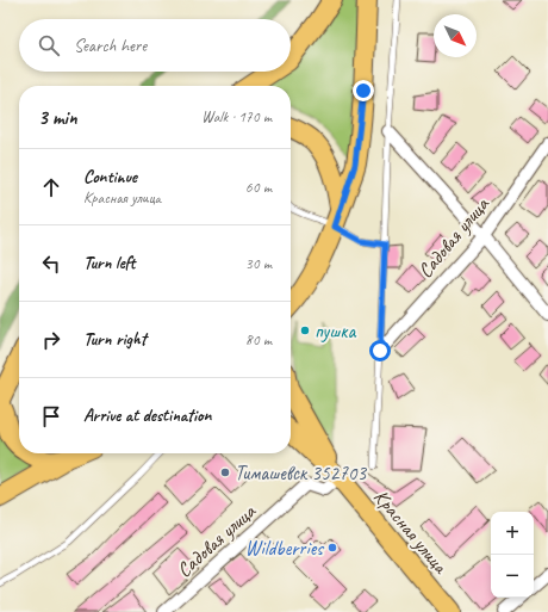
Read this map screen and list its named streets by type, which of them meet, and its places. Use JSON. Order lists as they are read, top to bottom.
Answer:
{
  "streets": {
    "main road": ["Красная улица"],
    "street": ["Садовая улица"]
  },
  "crossings": [
    ["Садовая улица", "Красная улица"]
  ],
  "places": ["пушка", "Тимашевск 352703", "Wildberries"],
  "north": "bottom right",
  "page": {
    "search": "Search here",
    "heading": ["3 min", "Walk · 170 m"],
    "list": [
      ["Continue", "Красная улица", "60 m"],
      ["Turn left", "30 m"],
      ["Turn right", "80 m"],
      "Arrive at destination"
    ],
    "map_buttons": ["+", "−"]
  }
}
